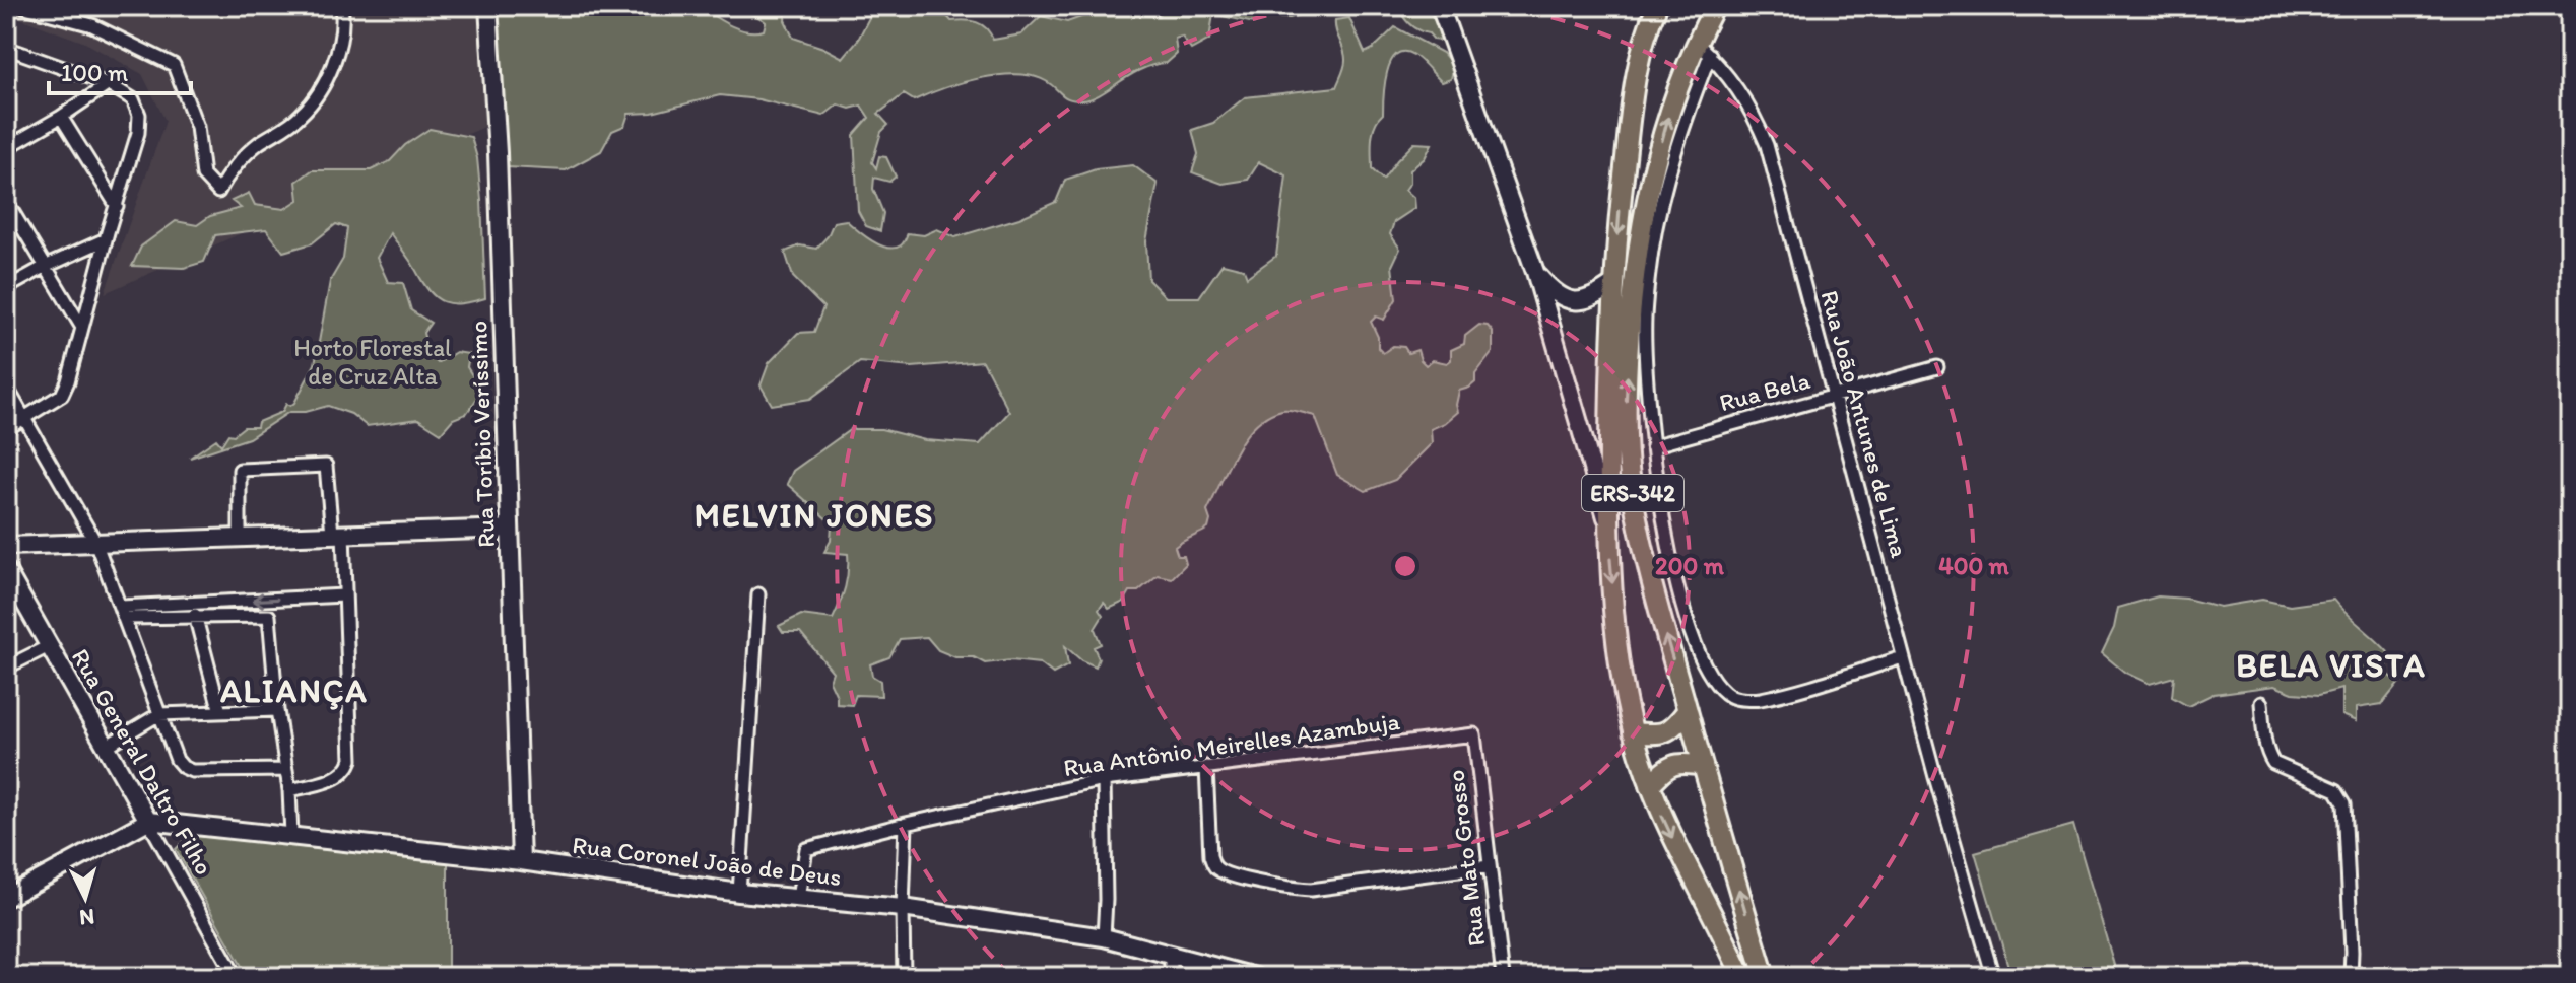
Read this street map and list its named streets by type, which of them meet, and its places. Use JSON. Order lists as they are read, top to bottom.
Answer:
{
  "streets": {
    "main road": ["ERS-342"],
    "street": [
      "Rua Bela",
      "Rua João Antunes de Lima",
      "Rua Toríbio Veríssimo",
      "Rua Antônio Meirelles Azambuja",
      "Rua General Daltro Filho",
      "Rua Mato Grosso",
      "Rua Coronel João de Deus"
    ]
  },
  "crossings": [
    ["Rua Bela", "Rua João Antunes de Lima"],
    ["Rua João Antunes de Lima", "ERS-342"],
    ["Rua Toríbio Veríssimo", "Rua Coronel João de Deus"],
    ["Rua Antônio Meirelles Azambuja", "Rua Mato Grosso"],
    ["Rua Antônio Meirelles Azambuja", "Rua Coronel João de Deus"],
    ["Rua General Daltro Filho", "Rua Coronel João de Deus"]
  ],
  "districts": ["MELVIN JONES", "BELA VISTA", "ALIANÇA"],
  "parks": ["Horto Florestal de Cruz Alta"],
  "scale_bar": "100 m",
  "north": "bottom",
  "rings": ["200 m", "400 m"]
}
